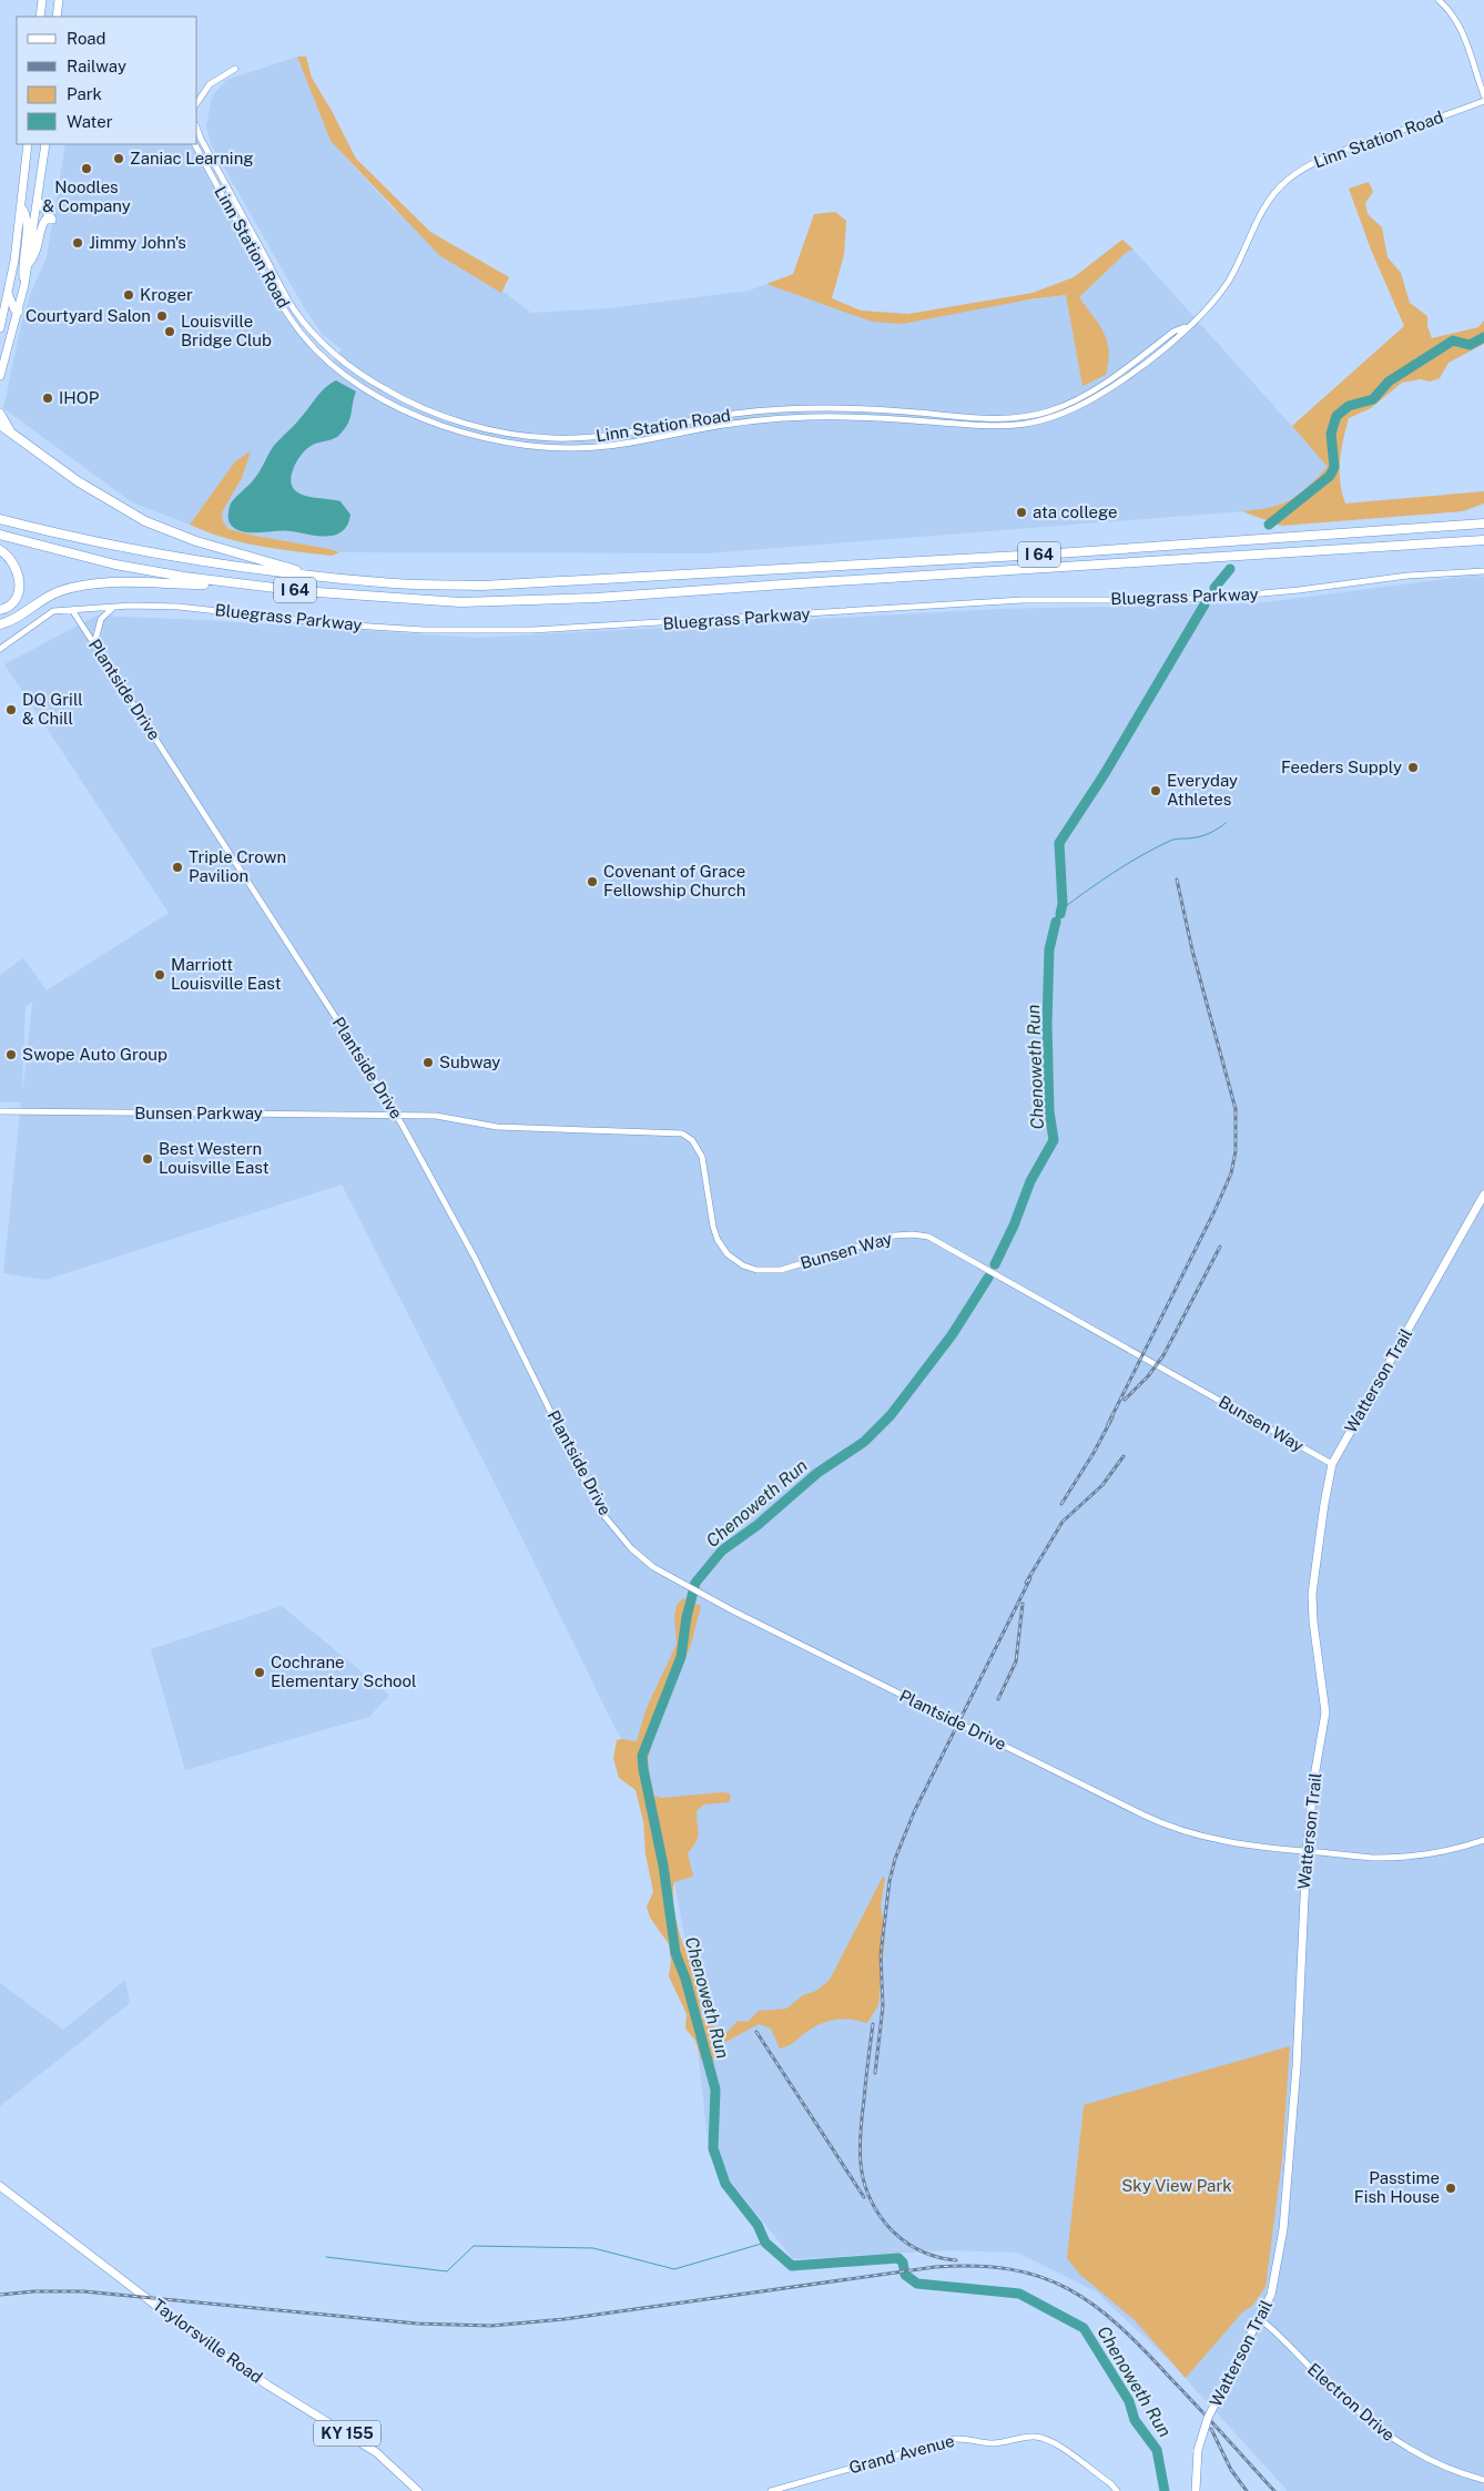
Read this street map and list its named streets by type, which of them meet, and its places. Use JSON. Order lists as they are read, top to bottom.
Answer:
{
  "streets": {
    "highway": ["I 64"],
    "main road": ["Watterson Trail", "Taylorsville Road", "KY 155"],
    "street": [
      "Linn Station Road",
      "Bluegrass Parkway",
      "Plantside Drive",
      "Bunsen Parkway",
      "Bunsen Way",
      "Electron Drive",
      "Grand Avenue"
    ]
  },
  "crossings": [
    ["Bluegrass Parkway", "Plantside Drive"],
    ["Plantside Drive", "Bunsen Parkway"],
    ["Plantside Drive", "Bunsen Way"],
    ["Plantside Drive", "Watterson Trail"],
    ["Bunsen Parkway", "Bunsen Way"],
    ["Bunsen Way", "Watterson Trail"],
    ["Watterson Trail", "Electron Drive"]
  ],
  "water": ["Chenoweth Run"],
  "parks": ["Sky View Park"],
  "places": [
    "Zaniac Learning",
    "Noodles & Company",
    "Jimmy John's",
    "Kroger",
    "Courtyard Salon",
    "Louisville Bridge Club",
    "IHOP",
    "ata college",
    "DQ Grill & Chill",
    "Feeders Supply",
    "Everyday Athletes",
    "Triple Crown Pavilion",
    "Covenant of Grace Fellowship Church",
    "Marriott Louisville East",
    "Swope Auto Group",
    "Subway",
    "Best Western Louisville East",
    "Cochrane Elementary School",
    "Passtime Fish House"
  ],
  "legend": [
    "Road",
    "Railway",
    "Park",
    "Water"
  ]
}
